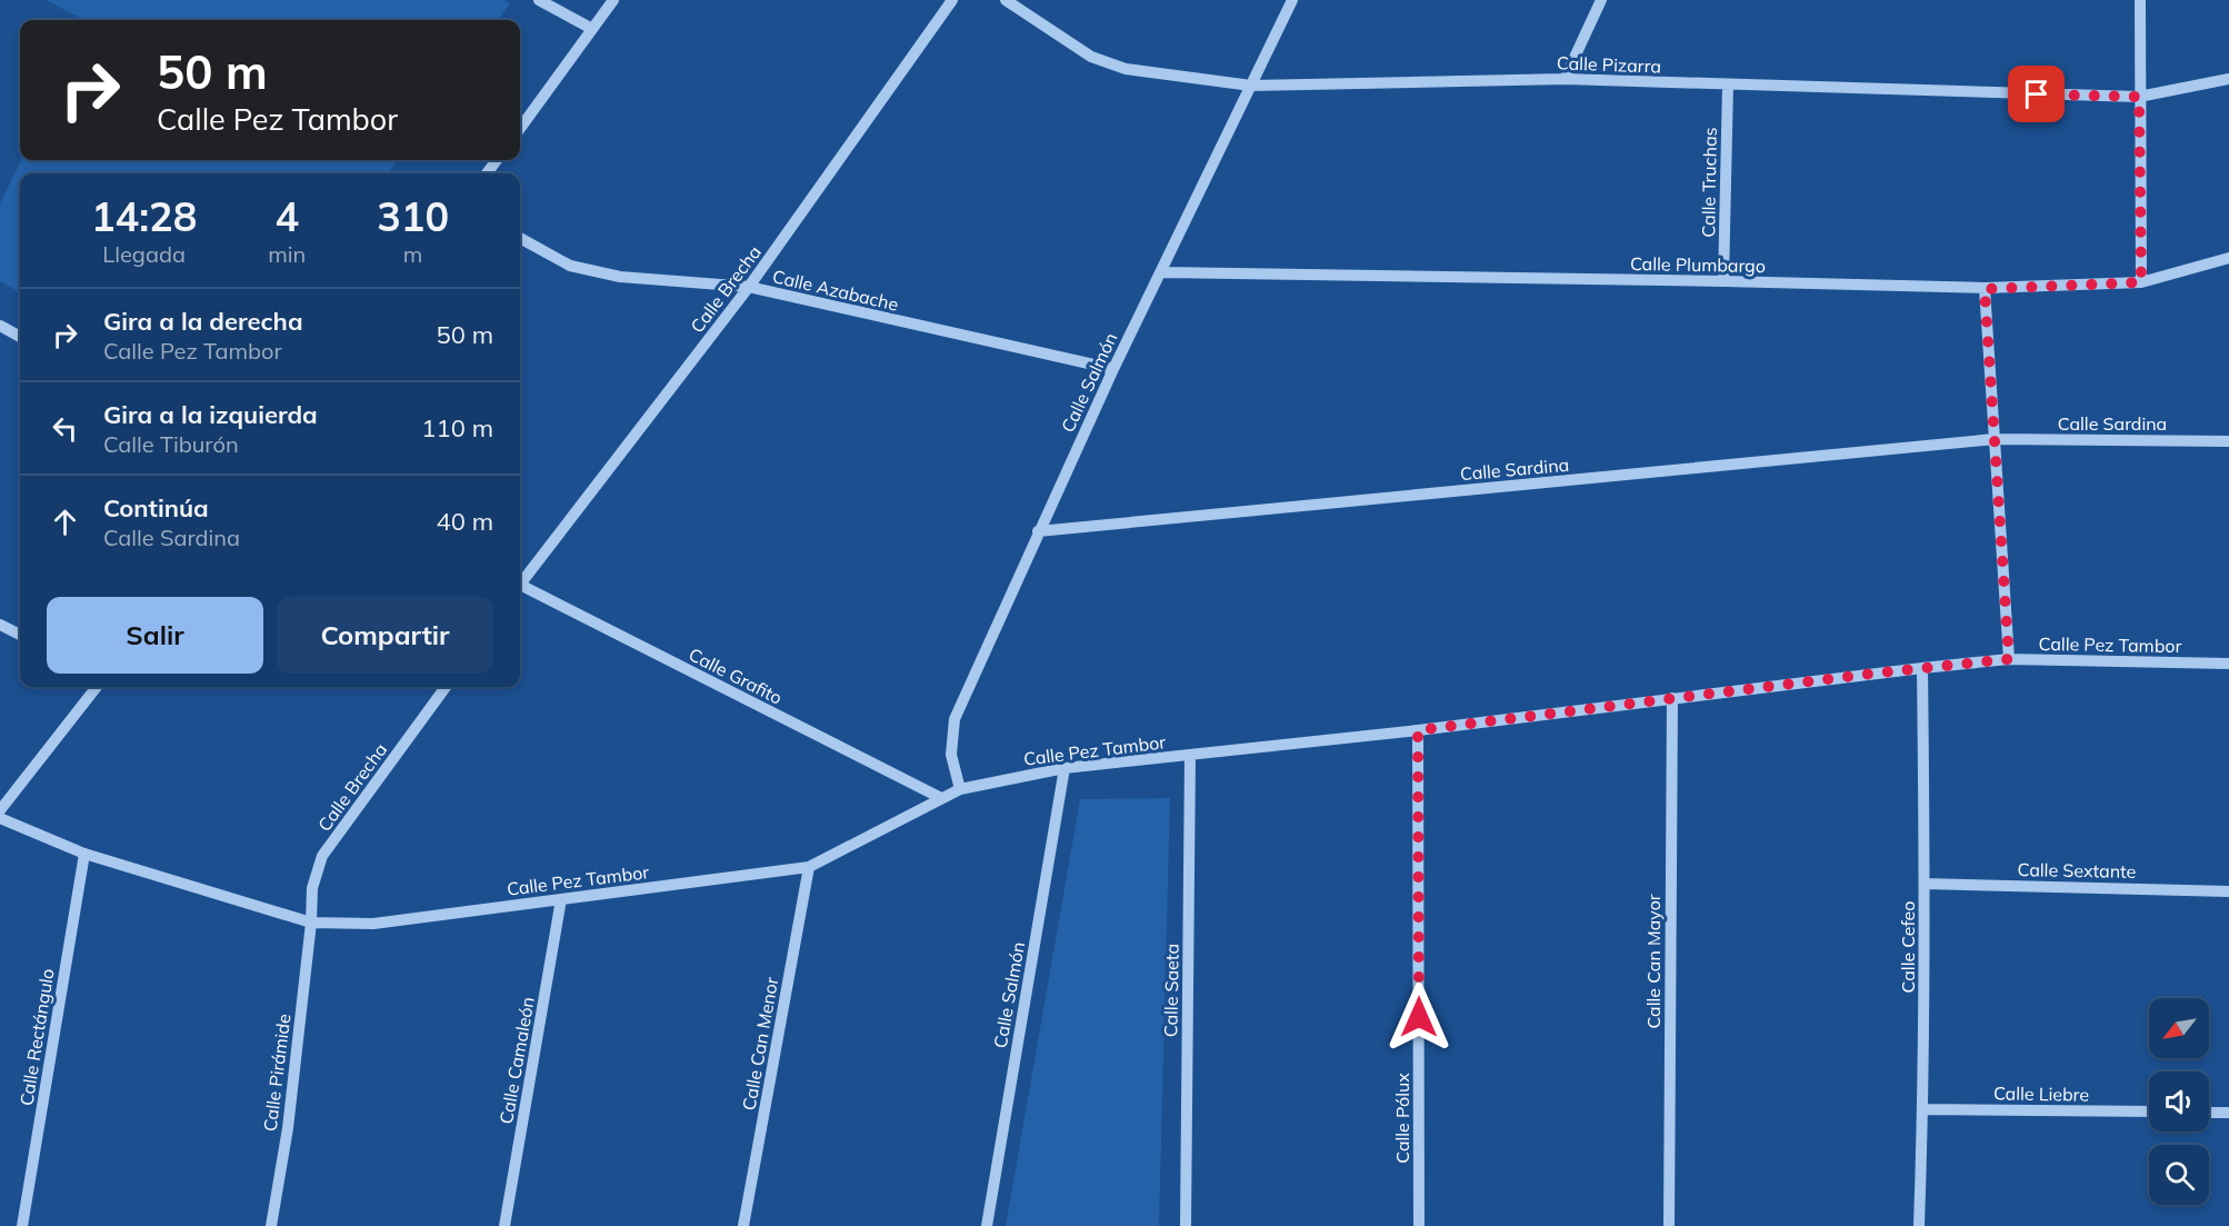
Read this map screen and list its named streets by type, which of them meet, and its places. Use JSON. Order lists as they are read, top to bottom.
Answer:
{
  "streets": {
    "street": [
      "Calle Pizarra",
      "Calle Truchas",
      "Calle Plumbargo",
      "Calle Brecha",
      "Calle Azabache",
      "Calle Salmón",
      "Calle Sardina",
      "Calle Pez Tambor",
      "Calle Grafito",
      "Calle Sextante",
      "Calle Cefeo",
      "Calle Can Mayor",
      "Calle Saeta",
      "Calle Rectángulo",
      "Calle Can Menor",
      "Calle Camaleón",
      "Calle Pirámide",
      "Calle Liebre",
      "Calle Pólux"
    ]
  },
  "crossings": [
    ["Calle Pizarra", "Calle Truchas"],
    ["Calle Pizarra", "Calle Salmón"],
    ["Calle Truchas", "Calle Plumbargo"],
    ["Calle Plumbargo", "Calle Salmón"],
    ["Calle Brecha", "Calle Azabache"],
    ["Calle Brecha", "Calle Pez Tambor"],
    ["Calle Brecha", "Calle Pirámide"],
    ["Calle Azabache", "Calle Salmón"],
    ["Calle Salmón", "Calle Sardina"],
    ["Calle Salmón", "Calle Pez Tambor"],
    ["Calle Pez Tambor", "Calle Grafito"],
    ["Calle Pez Tambor", "Calle Cefeo"],
    ["Calle Pez Tambor", "Calle Can Mayor"],
    ["Calle Pez Tambor", "Calle Saeta"],
    ["Calle Pez Tambor", "Calle Rectángulo"],
    ["Calle Pez Tambor", "Calle Can Menor"],
    ["Calle Pez Tambor", "Calle Camaleón"],
    ["Calle Pez Tambor", "Calle Pirámide"],
    ["Calle Pez Tambor", "Calle Pólux"],
    ["Calle Sextante", "Calle Cefeo"],
    ["Calle Cefeo", "Calle Liebre"]
  ],
  "north": "bottom left",
  "page": {
    "turn": ["50 m", "Calle Pez Tambor"],
    "eta": [
      "14:28",
      "Llegada",
      "4",
      "min",
      "310",
      "m"
    ],
    "list": [
      {
        "name": "Gira a la derecha",
        "note": "Calle Pez Tambor",
        "value": "50 m"
      },
      {
        "name": "Gira a la izquierda",
        "note": "Calle Tiburón",
        "value": "110 m"
      },
      {
        "name": "Continúa",
        "note": "Calle Sardina",
        "value": "40 m"
      }
    ],
    "buttons": ["Salir", "Compartir"]
  }
}
